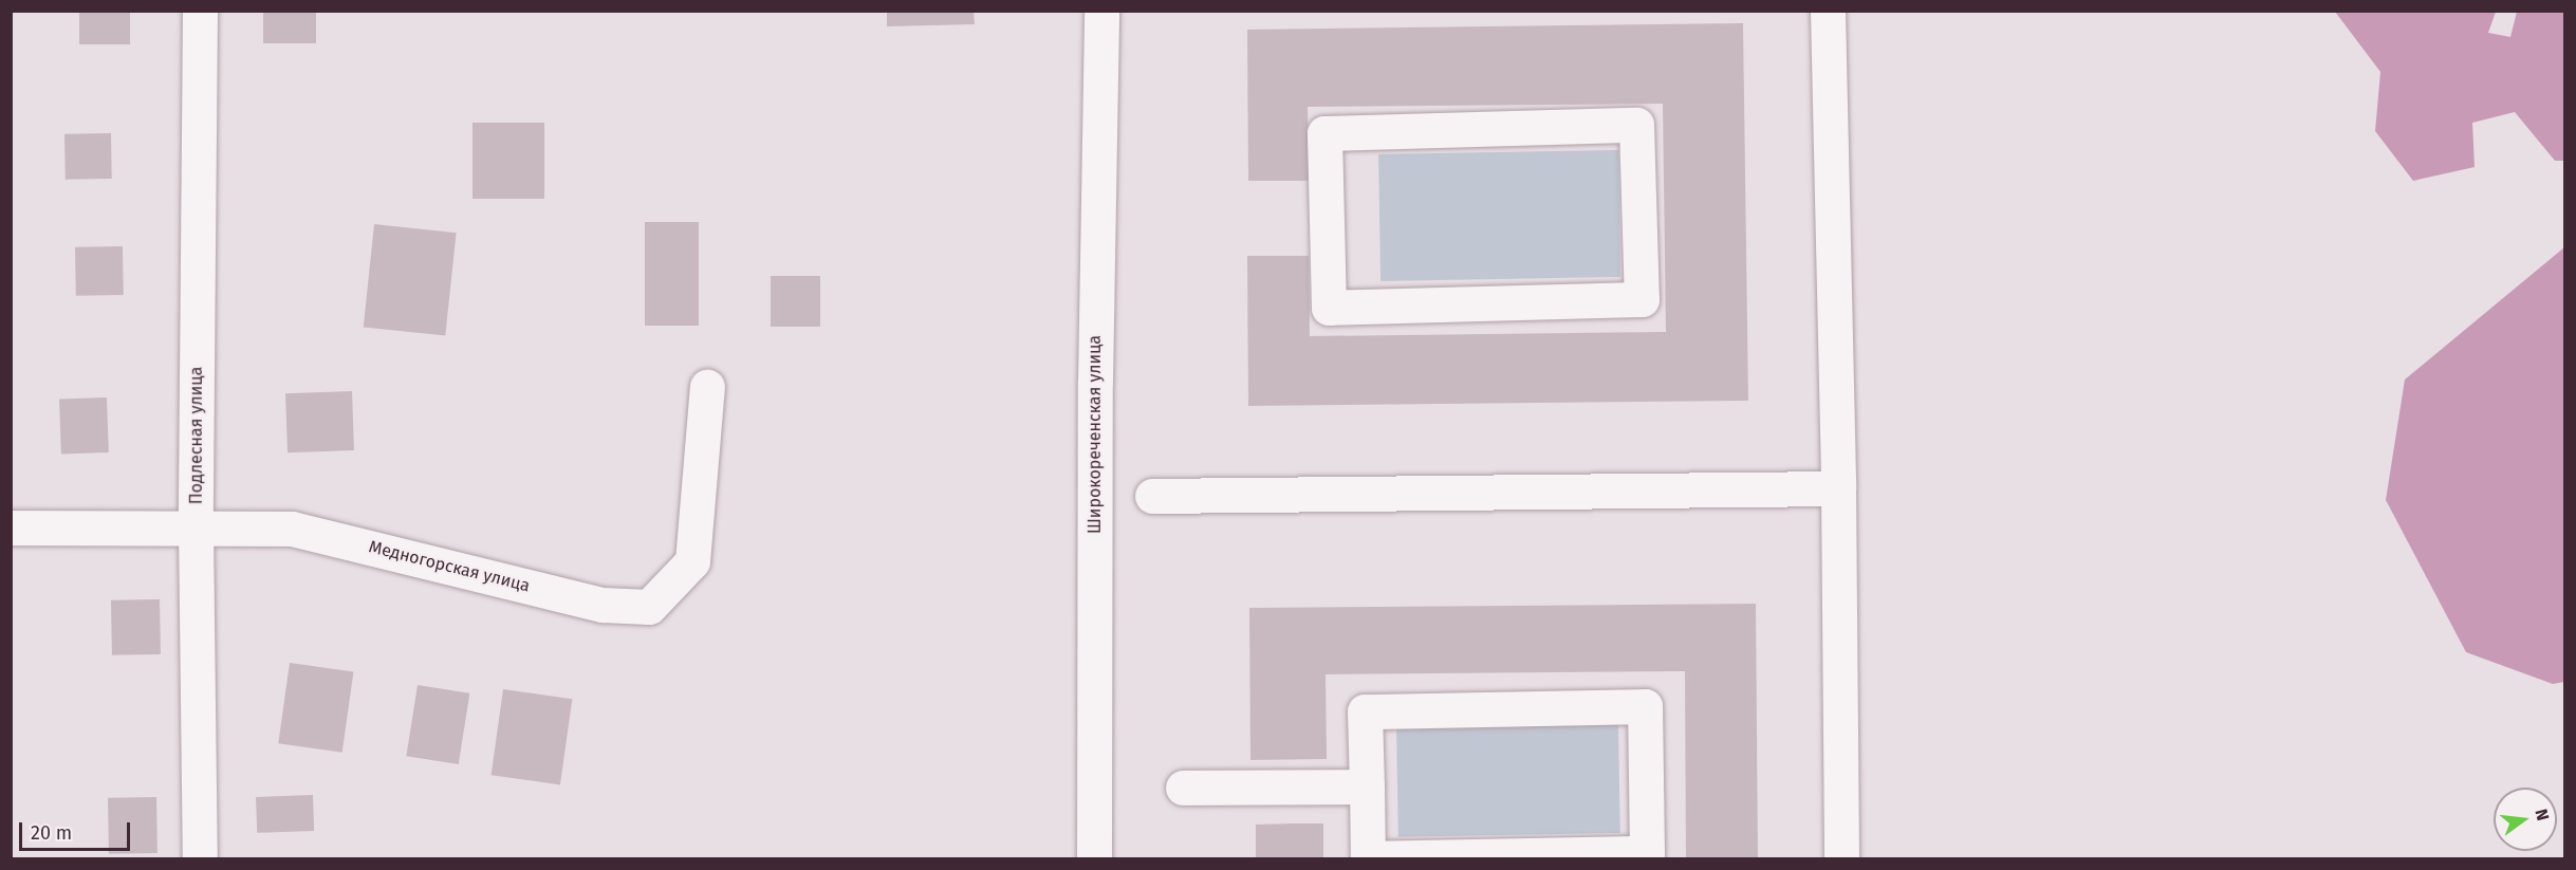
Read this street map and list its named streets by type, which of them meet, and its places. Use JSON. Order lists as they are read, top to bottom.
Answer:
{
  "streets": {
    "street": ["Широкореченская улица", "Подлесная улица", "Медногорская улица"]
  },
  "crossings": [
    ["Подлесная улица", "Медногорская улица"]
  ],
  "scale_bar": "20 m",
  "north": "right"
}
